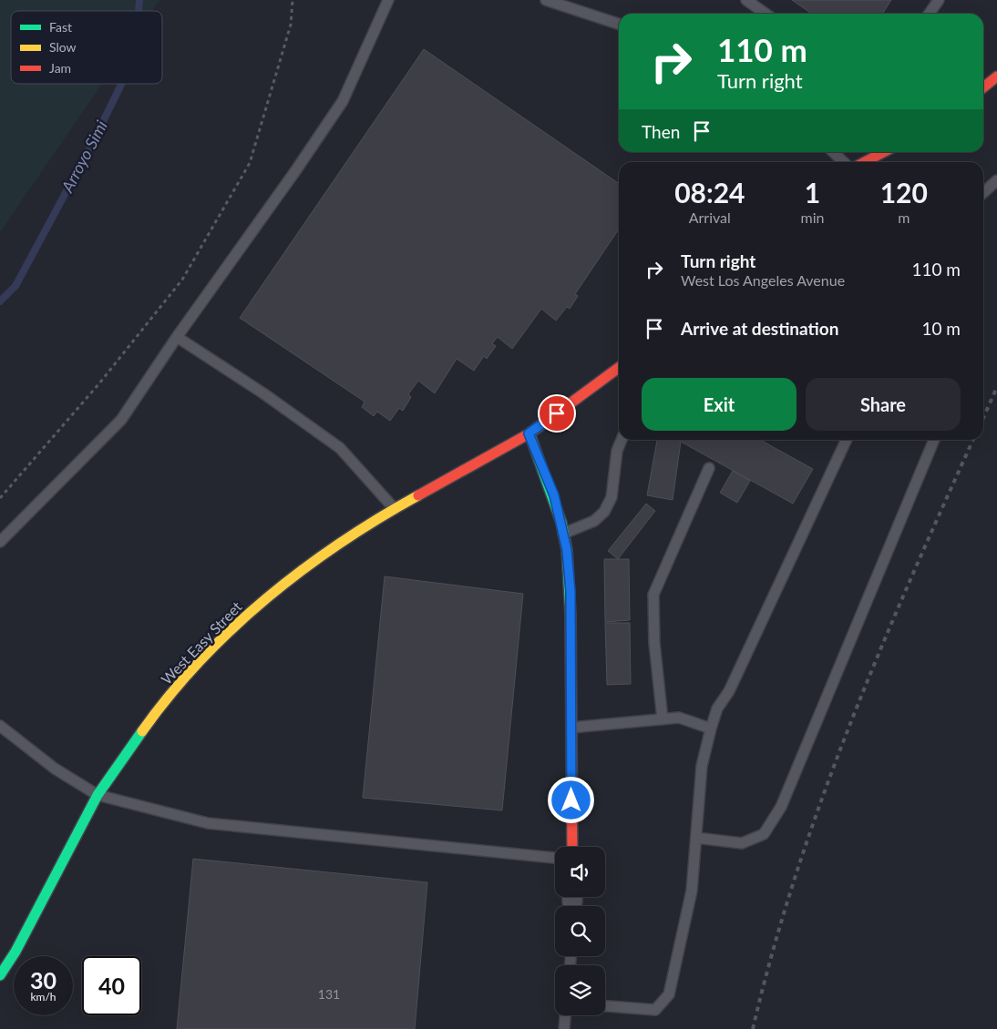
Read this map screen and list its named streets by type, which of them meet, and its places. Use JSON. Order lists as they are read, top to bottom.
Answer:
{
  "streets": {
    "street": ["West Easy Street"]
  },
  "water": ["Arroyo Simi"],
  "house_numbers": ["131"],
  "legend": ["Fast", "Slow", "Jam"],
  "page": {
    "turn": ["110 m", "Turn right"],
    "then": "Then",
    "eta": [
      "08:24",
      "Arrival",
      "1",
      "min",
      "120",
      "m"
    ],
    "list": [
      {
        "name": "Turn right",
        "note": "West Los Angeles Avenue",
        "value": "110 m"
      },
      {
        "name": "Arrive at destination",
        "value": "10 m"
      }
    ],
    "buttons": ["Exit", "Share"],
    "speed": "30 km/h",
    "limit": "40"
  }
}
